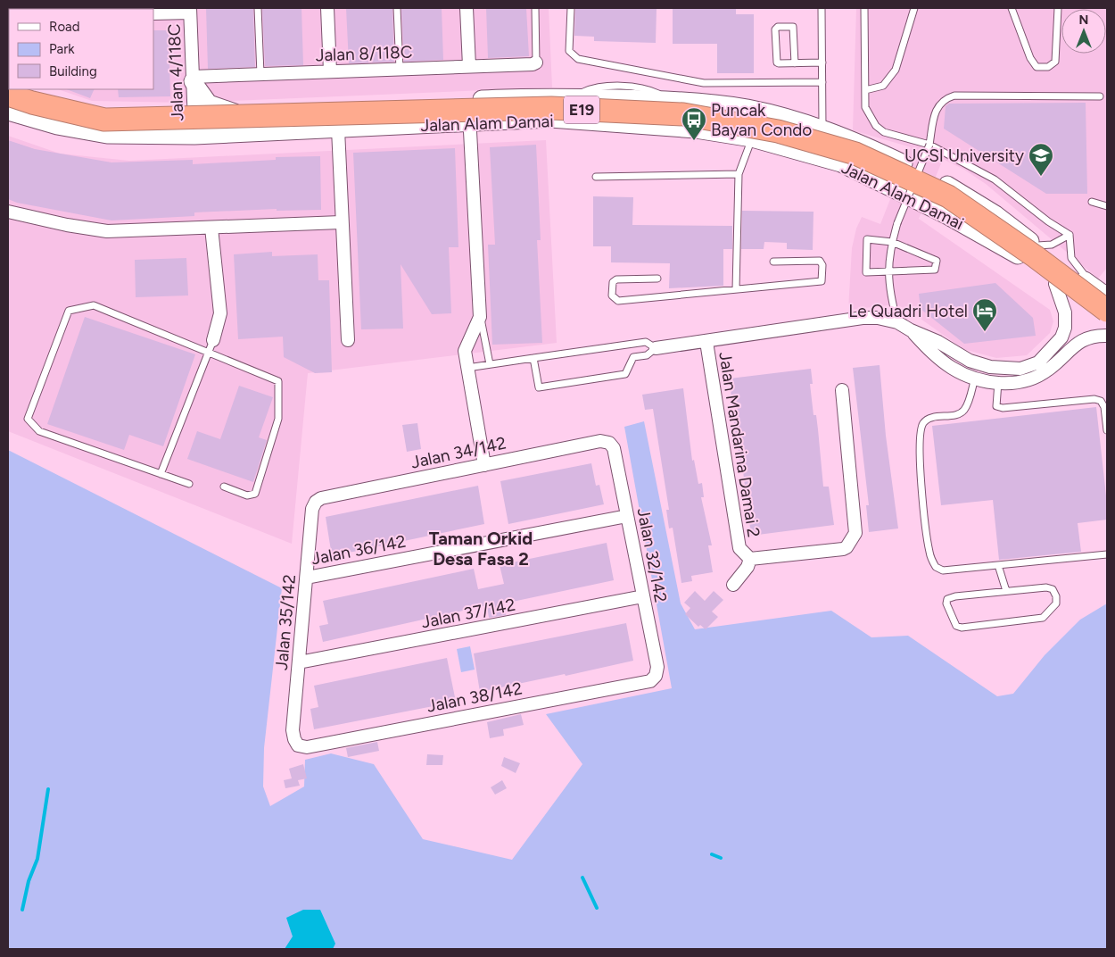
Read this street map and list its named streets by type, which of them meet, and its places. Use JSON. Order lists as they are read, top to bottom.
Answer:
{
  "streets": {
    "highway": ["E19"],
    "main road": ["Jalan Alam Damai"],
    "street": [
      "Jalan 8/118C",
      "Jalan 4/118C",
      "Jalan Mandarina Damai 2",
      "Jalan 34/142",
      "Jalan 36/142",
      "Jalan 32/142",
      "Jalan 37/142",
      "Jalan 35/142",
      "Jalan 38/142"
    ]
  },
  "crossings": [
    ["Jalan 8/118C", "Jalan 4/118C"],
    ["Jalan 4/118C", "Jalan Alam Damai"],
    ["Jalan 34/142", "Jalan 32/142"],
    ["Jalan 34/142", "Jalan 35/142"],
    ["Jalan 36/142", "Jalan 32/142"],
    ["Jalan 36/142", "Jalan 35/142"],
    ["Jalan 32/142", "Jalan 37/142"],
    ["Jalan 32/142", "Jalan 38/142"],
    ["Jalan 37/142", "Jalan 35/142"],
    ["Jalan 35/142", "Jalan 38/142"]
  ],
  "districts": ["Taman Orkid Desa Fasa 2"],
  "places": {
    "bus stop": ["Puncak Bayan Condo"],
    "school or university": ["UCSI University"],
    "hotel": ["Le Quadri Hotel"]
  },
  "legend": ["Road", "Park", "Building"],
  "north": "top"
}
